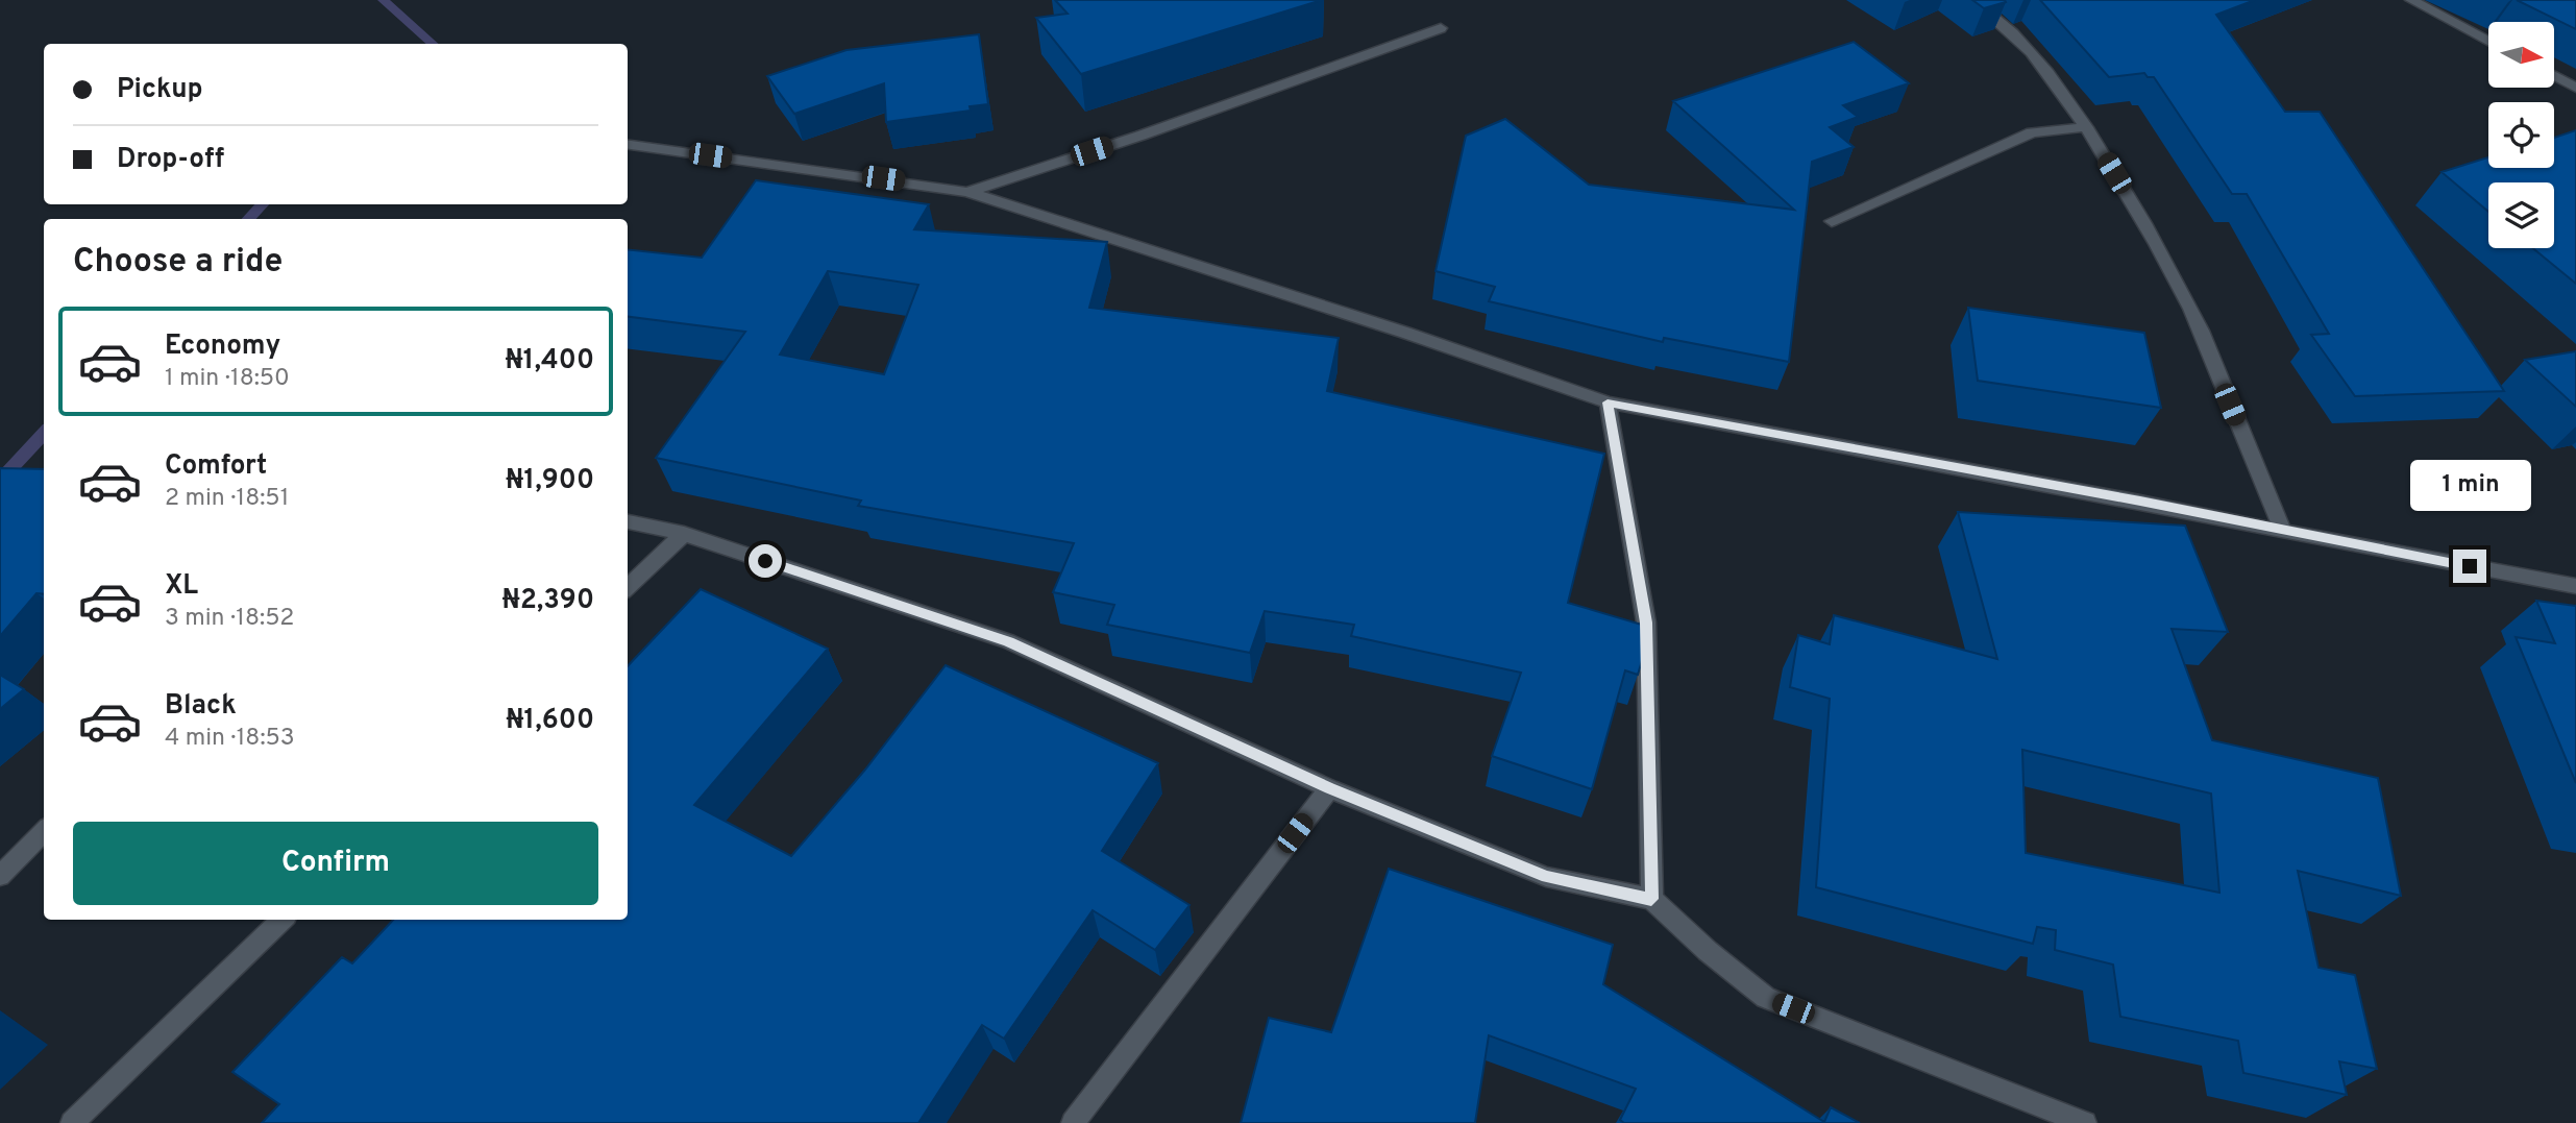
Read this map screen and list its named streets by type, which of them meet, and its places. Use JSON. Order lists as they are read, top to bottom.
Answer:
{
  "north": "right",
  "page": {
    "banner": ["Pickup", "Drop-off"],
    "heading": "Choose a ride",
    "list": [
      {
        "name": "Economy",
        "note": "1 min · 18:50",
        "value": "₦1,400"
      },
      {
        "name": "Comfort",
        "note": "2 min · 18:51",
        "value": "₦1,900"
      },
      {
        "name": "XL",
        "note": "3 min · 18:52",
        "value": "₦2,390"
      },
      {
        "name": "Black",
        "note": "4 min · 18:53",
        "value": "₦1,600"
      }
    ],
    "bubble": "1 min",
    "buttons": "Confirm"
  }
}
